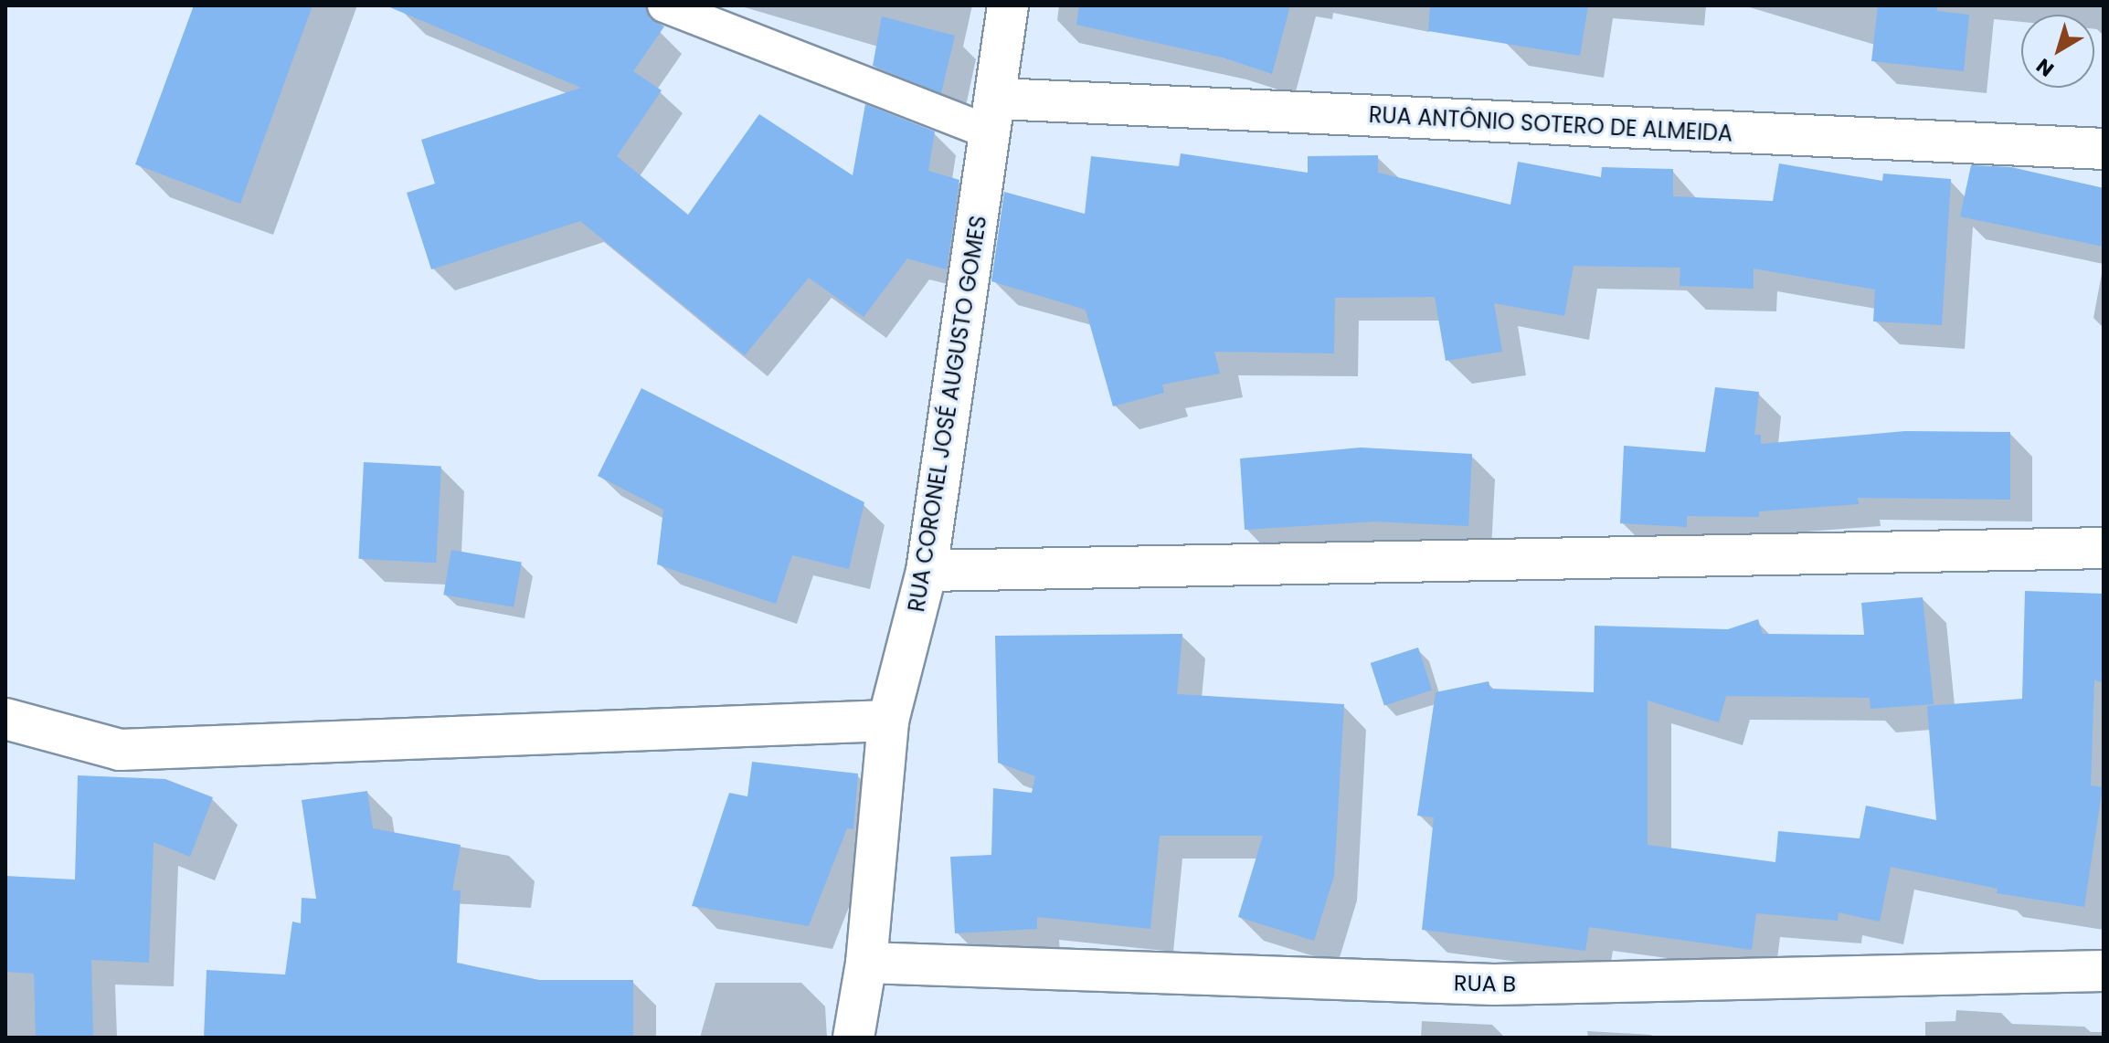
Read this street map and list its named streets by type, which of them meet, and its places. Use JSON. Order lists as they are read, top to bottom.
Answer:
{
  "streets": {
    "street": ["RUA ANTÔNIO SOTERO DE ALMEIDA", "RUA CORONEL JOSÉ AUGUSTO GOMES", "RUA B"]
  },
  "crossings": [
    ["RUA ANTÔNIO SOTERO DE ALMEIDA", "RUA CORONEL JOSÉ AUGUSTO GOMES"],
    ["RUA CORONEL JOSÉ AUGUSTO GOMES", "RUA B"]
  ],
  "north": "bottom left"
}
